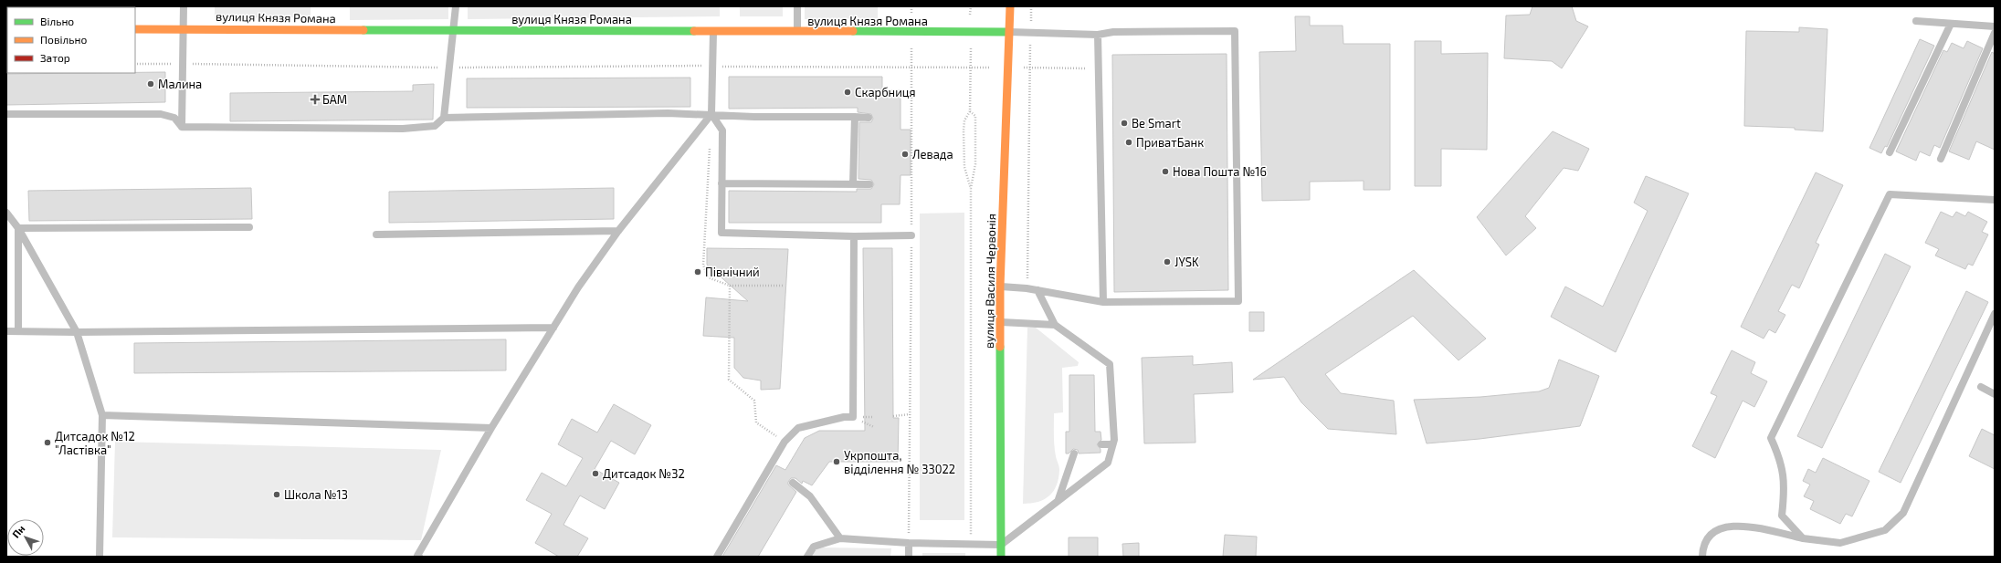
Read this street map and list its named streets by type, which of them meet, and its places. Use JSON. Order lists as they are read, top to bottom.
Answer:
{
  "streets": {
    "street": ["вулиця Князя Романа", "вулиця Василя Червонія"]
  },
  "crossings": [
    ["вулиця Князя Романа", "вулиця Василя Червонія"]
  ],
  "places": {
    "other": [
      "Малина",
      "Скарбниця",
      "Be Smart",
      "ПриватБанк",
      "Левада",
      "Нова Пошта №16",
      "JYSK",
      "Північний",
      "Дитсадок №12 \"Ластівка\"",
      "Укрпошта, відділення № 33022",
      "Дитсадок №32",
      "Школа №13"
    ],
    "health": ["БАМ"]
  },
  "legend": ["Вільно", "Повільно", "Затор"],
  "north": "top left"
}
